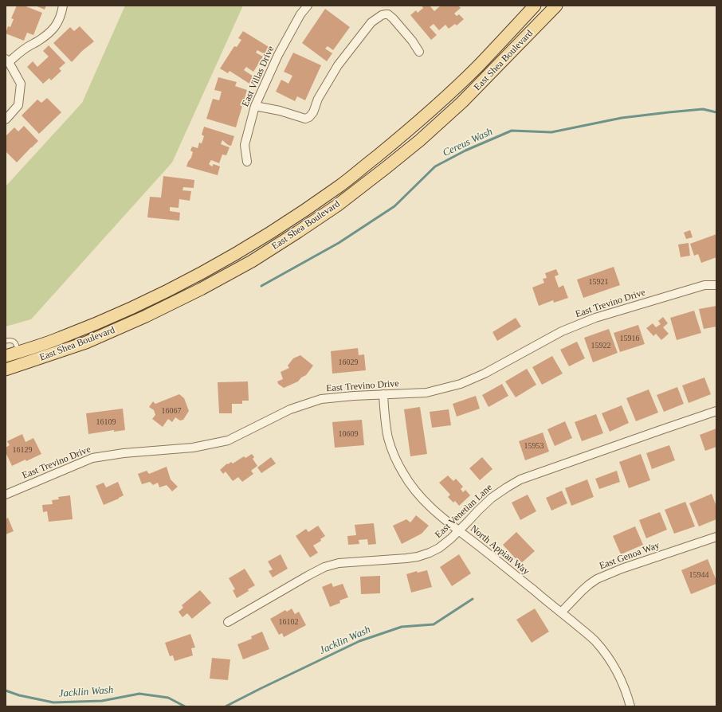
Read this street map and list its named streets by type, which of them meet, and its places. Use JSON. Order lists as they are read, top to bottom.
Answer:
{
  "streets": {
    "main road": ["East Shea Boulevard"],
    "street": [
      "East Villas Drive",
      "East Trevino Drive",
      "East Venetian Lane",
      "North Appian Way",
      "East Genoa Way"
    ]
  },
  "crossings": [
    ["East Trevino Drive", "North Appian Way"],
    ["East Venetian Lane", "North Appian Way"],
    ["North Appian Way", "East Genoa Way"]
  ],
  "water": ["Cereus Wash", "Jacklin Wash"],
  "house_numbers": [
    "15921",
    "15916",
    "15922",
    "16029",
    "16067",
    "16109",
    "10609",
    "15953",
    "16129",
    "15944",
    "16102"
  ]
}
